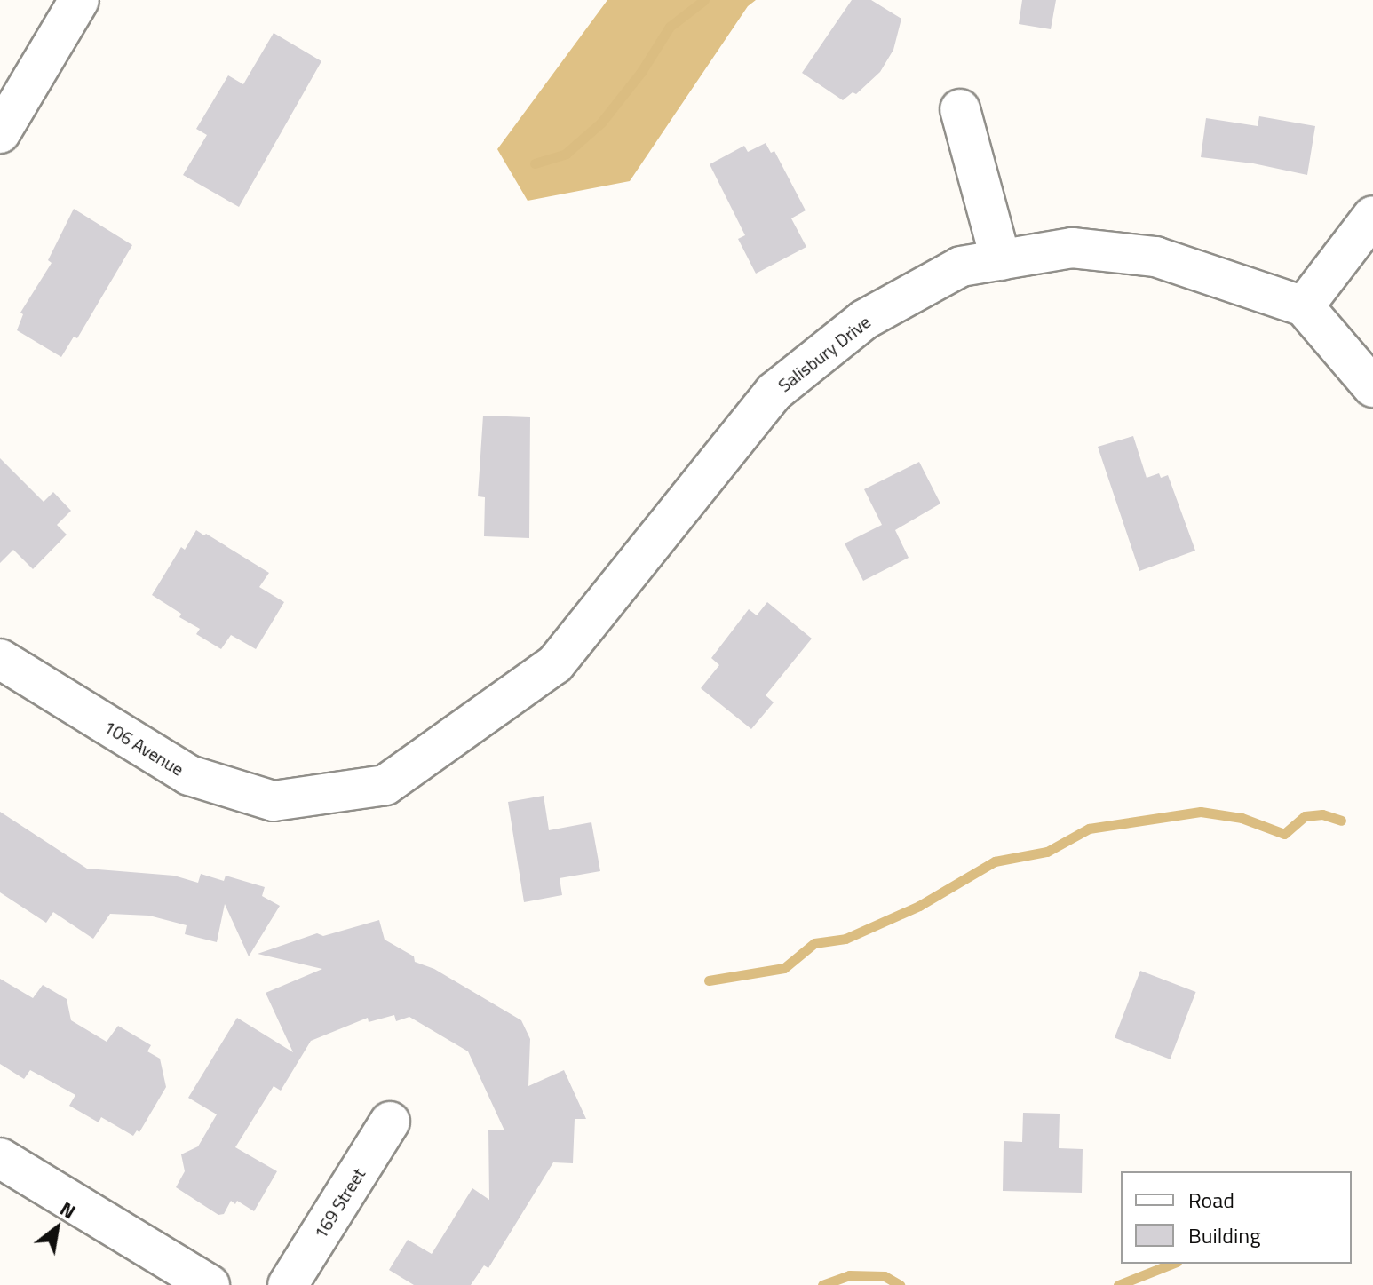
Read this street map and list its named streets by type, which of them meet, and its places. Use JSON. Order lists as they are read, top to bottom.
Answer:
{
  "streets": {
    "street": ["Salisbury Drive", "106 Avenue", "169 Street"]
  },
  "crossings": [
    ["Salisbury Drive", "106 Avenue"]
  ],
  "legend": ["Road", "Building"],
  "north": "top right"
}
